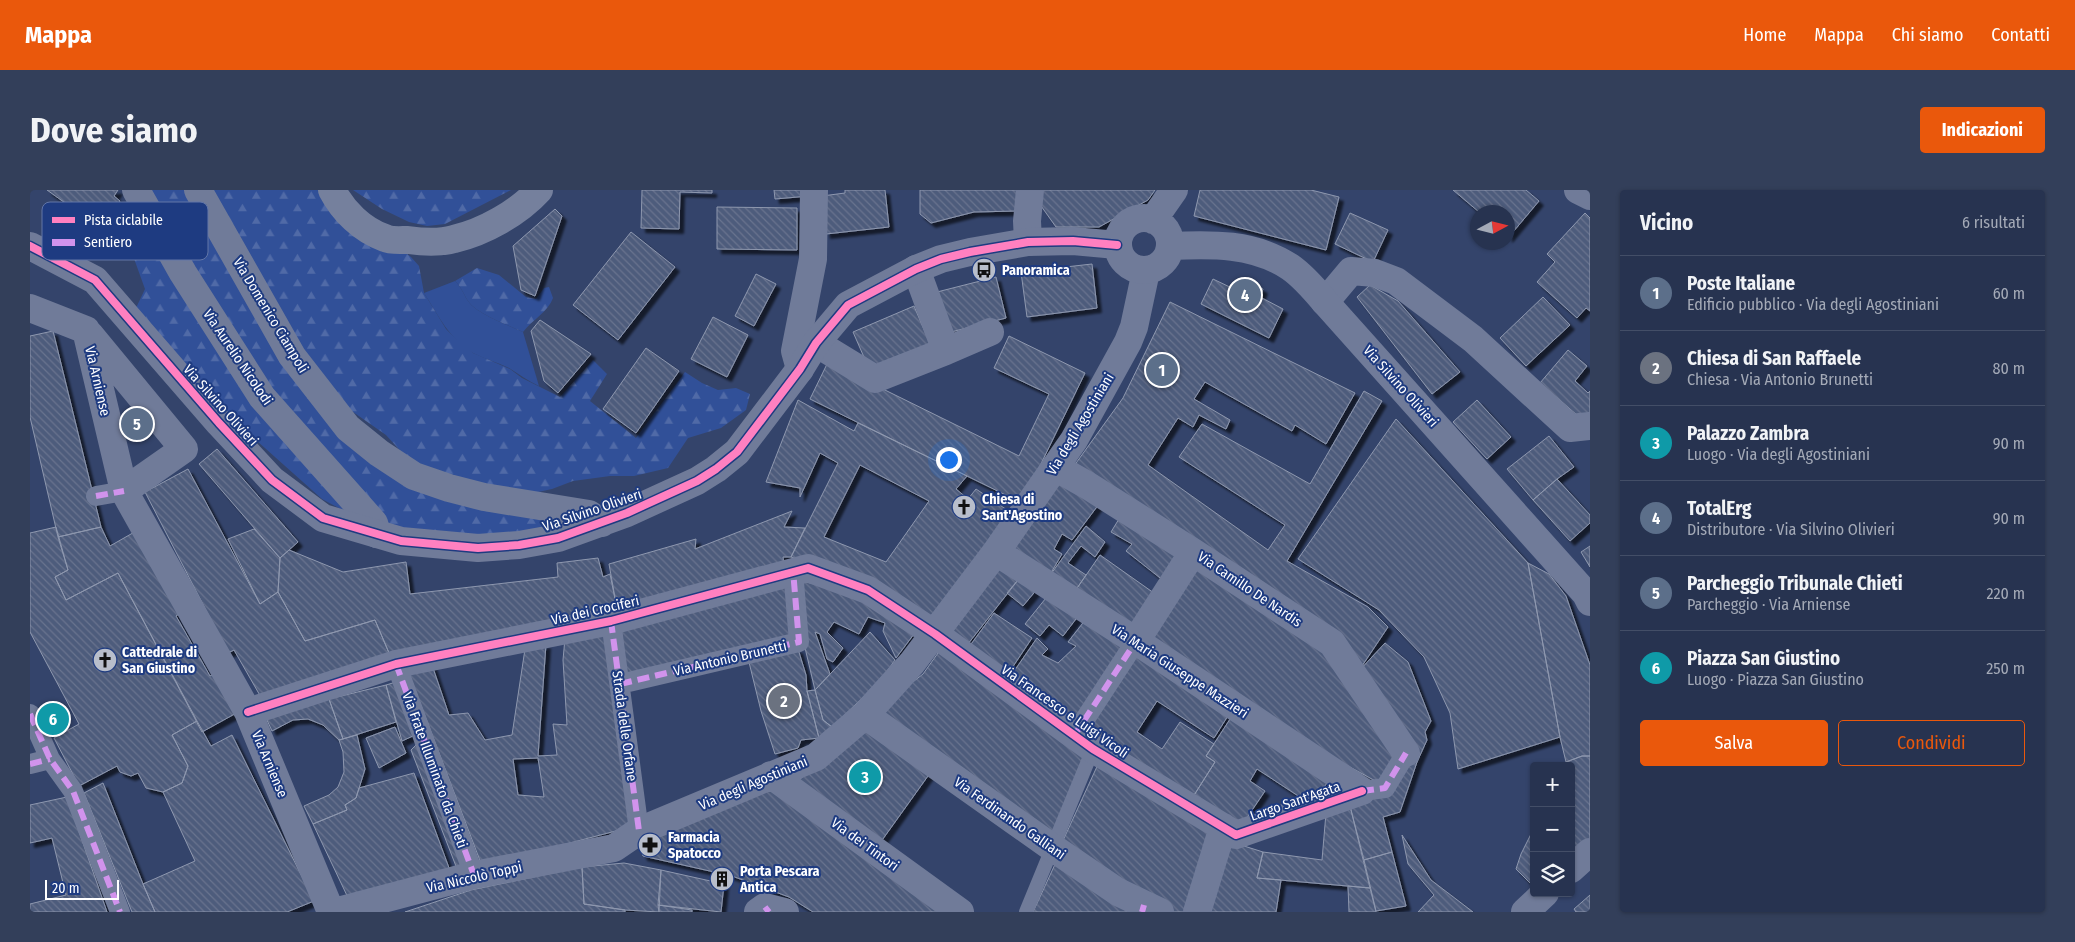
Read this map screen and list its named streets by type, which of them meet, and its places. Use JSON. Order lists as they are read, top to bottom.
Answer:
{
  "streets": {
    "street": [
      "Via Domenico Ciampoli",
      "Via Aurelio Nicolodi",
      "Via Arniense",
      "Via Silvino Olivieri",
      "Via degli Agostiniani",
      "Via Camillo De Nardis",
      "Via dei Crociferi",
      "Via Antonio Brunetti",
      "Via Maria Giuseppe Mazzieri",
      "Via Francesco e Luigi Vicoli",
      "Strada delle Orfane",
      "Via Frate Illuminato da Chieti",
      "Largo Sant'Agata",
      "Via Ferdinando Galliani",
      "Via dei Tintori",
      "Via Niccolò Toppi"
    ]
  },
  "crossings": [
    ["Via Domenico Ciampoli", "Via Silvino Olivieri"],
    ["Via Aurelio Nicolodi", "Via Silvino Olivieri"],
    ["Via Arniense", "Via dei Crociferi"],
    ["Via Arniense", "Via Niccolò Toppi"],
    ["Via Silvino Olivieri", "Via degli Agostiniani"],
    ["Via degli Agostiniani", "Via Camillo De Nardis"],
    ["Via degli Agostiniani", "Via dei Crociferi"],
    ["Via degli Agostiniani", "Via Maria Giuseppe Mazzieri"],
    ["Via degli Agostiniani", "Via Francesco e Luigi Vicoli"],
    ["Via degli Agostiniani", "Strada delle Orfane"],
    ["Via degli Agostiniani", "Via Ferdinando Galliani"],
    ["Via degli Agostiniani", "Via dei Tintori"],
    ["Via degli Agostiniani", "Via Niccolò Toppi"],
    ["Via Camillo De Nardis", "Largo Sant'Agata"],
    ["Via dei Crociferi", "Via Antonio Brunetti"],
    ["Via dei Crociferi", "Via Francesco e Luigi Vicoli"],
    ["Via dei Crociferi", "Strada delle Orfane"],
    ["Via dei Crociferi", "Via Frate Illuminato da Chieti"],
    ["Via Antonio Brunetti", "Strada delle Orfane"],
    ["Via Maria Giuseppe Mazzieri", "Largo Sant'Agata"],
    ["Via Francesco e Luigi Vicoli", "Largo Sant'Agata"],
    ["Via Frate Illuminato da Chieti", "Via Niccolò Toppi"]
  ],
  "places": {
    "bus stop": ["Panoramica"],
    "church": ["Chiesa di Sant'Agostino", "Cattedrale di San Giustino"],
    "pharmacy": ["Farmacia Spatocco"],
    "building": ["Porta Pescara Antica"]
  },
  "legend": ["Pista ciclabile", "Sentiero"],
  "scale_bar": "20 m",
  "north": "right",
  "page": {
    "header": "Mappa",
    "nav": [
      "Home",
      "Mappa",
      "Chi siamo",
      "Contatti"
    ],
    "buttons": [
      "Indicazioni",
      ["Salva", "Condividi"]
    ],
    "title": "Dove siamo",
    "heading": ["Vicino", "6 risultati"],
    "list": [
      {
        "mark": "1",
        "name": "Poste Italiane",
        "note": "Edificio pubblico · Via degli Agostiniani",
        "value": "60 m"
      },
      {
        "mark": "2",
        "name": "Chiesa di San Raffaele",
        "note": "Chiesa · Via Antonio Brunetti",
        "value": "80 m"
      },
      {
        "mark": "3",
        "name": "Palazzo Zambra",
        "note": "Luogo · Via degli Agostiniani",
        "value": "90 m"
      },
      {
        "mark": "4",
        "name": "TotalErg",
        "note": "Distributore · Via Silvino Olivieri",
        "value": "90 m"
      },
      {
        "mark": "5",
        "name": "Parcheggio Tribunale Chieti",
        "note": "Parcheggio · Via Arniense",
        "value": "220 m"
      },
      {
        "mark": "6",
        "name": "Piazza San Giustino",
        "note": "Luogo · Piazza San Giustino",
        "value": "250 m"
      }
    ],
    "pins": [
      "4",
      "1",
      "5",
      "2",
      "6",
      "3"
    ],
    "map_buttons": ["+", "−"],
    "scale": "20 m"
  }
}
